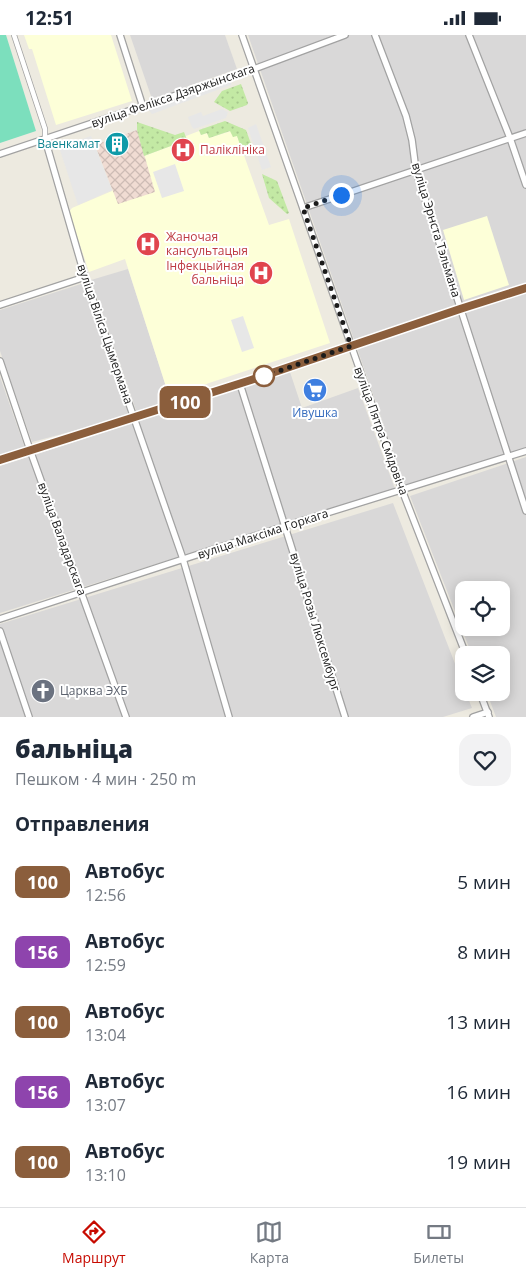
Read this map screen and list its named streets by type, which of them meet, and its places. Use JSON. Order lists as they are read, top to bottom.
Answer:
{
  "streets": {
    "street": [
      "вуліца Фелікса Дзяржынскага",
      "вуліца Эрнста Тэльмана",
      "вуліца Віліса Цымермана",
      "вуліца Пятра Смідовіча",
      "вуліца Максіма Горкага",
      "вуліца Валадарскага",
      "вуліца Розы Люксембург"
    ]
  },
  "crossings": [
    ["вуліца Фелікса Дзяржынскага", "вуліца Віліса Цымермана"],
    ["вуліца Фелікса Дзяржынскага", "вуліца Пятра Смідовіча"],
    ["вуліца Эрнста Тэльмана", "вуліца Максіма Горкага"],
    ["вуліца Віліса Цымермана", "вуліца Максіма Горкага"],
    ["вуліца Пятра Смідовіча", "вуліца Максіма Горкага"],
    ["вуліца Максіма Горкага", "вуліца Валадарскага"],
    ["вуліца Максіма Горкага", "вуліца Розы Люксембург"]
  ],
  "places": {
    "building": ["Ваенкамат"],
    "hospital": ["Паліклініка", "Жаночая кансультацыя", "Інфекцыйная бальніца"],
    "supermarket": ["Ивушка"],
    "church": ["Царква ЭХБ"]
  },
  "lines": ["bus line 100"],
  "page": {
    "status": "12:51",
    "on_map": "100",
    "heading": [
      ["бальніца", "Пешком · 4 мин · 250 m"],
      "Отправления"
    ],
    "list": [
      {
        "mark": "100",
        "name": "Автобус",
        "note": "12:56",
        "value": "5 мин"
      },
      {
        "mark": "156",
        "name": "Автобус",
        "note": "12:59",
        "value": "8 мин"
      },
      {
        "mark": "100",
        "name": "Автобус",
        "note": "13:04",
        "value": "13 мин"
      },
      {
        "mark": "156",
        "name": "Автобус",
        "note": "13:07",
        "value": "16 мин"
      },
      {
        "mark": "100",
        "name": "Автобус",
        "note": "13:10",
        "value": "19 мин"
      }
    ],
    "tabs": ["Маршрут", "Карта", "Билеты"]
  }
}
